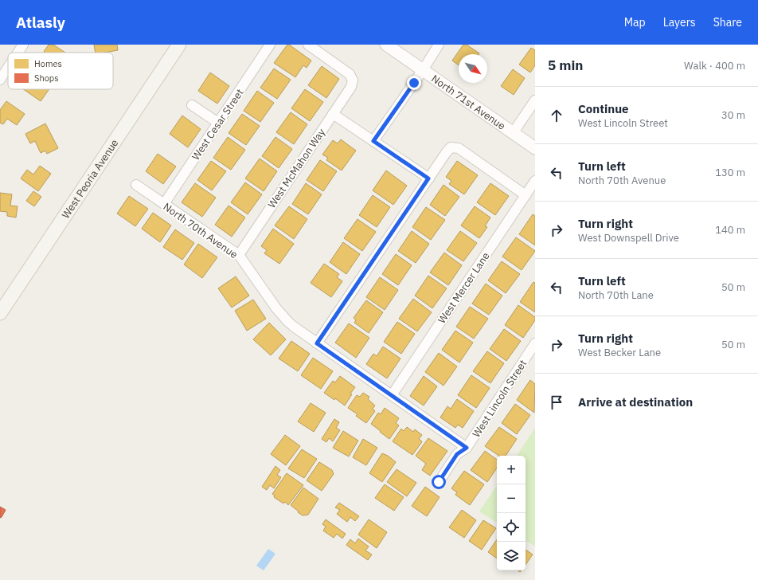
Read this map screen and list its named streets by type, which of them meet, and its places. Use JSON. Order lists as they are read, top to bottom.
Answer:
{
  "streets": {
    "main road": ["West Peoria Avenue"],
    "street": [
      "North 71st Avenue",
      "West Cesar Street",
      "West McMahon Way",
      "North 70th Avenue",
      "West Mercer Lane",
      "West Lincoln Street"
    ]
  },
  "crossings": [
    ["West Cesar Street", "North 70th Avenue"],
    ["West McMahon Way", "North 70th Avenue"],
    ["North 70th Avenue", "West Mercer Lane"],
    ["North 70th Avenue", "West Lincoln Street"]
  ],
  "legend": ["Homes", "Shops"],
  "north": "bottom right",
  "page": {
    "header": "Atlasly",
    "nav": ["Map", "Layers", "Share"],
    "heading": ["5 min", "Walk · 400 m"],
    "list": [
      ["Continue", "West Lincoln Street", "30 m"],
      ["Turn left", "North 70th Avenue", "130 m"],
      ["Turn right", "West Downspell Drive", "140 m"],
      ["Turn left", "North 70th Lane", "50 m"],
      ["Turn right", "West Becker Lane", "50 m"],
      "Arrive at destination"
    ],
    "map_buttons": ["+", "−"]
  }
}
